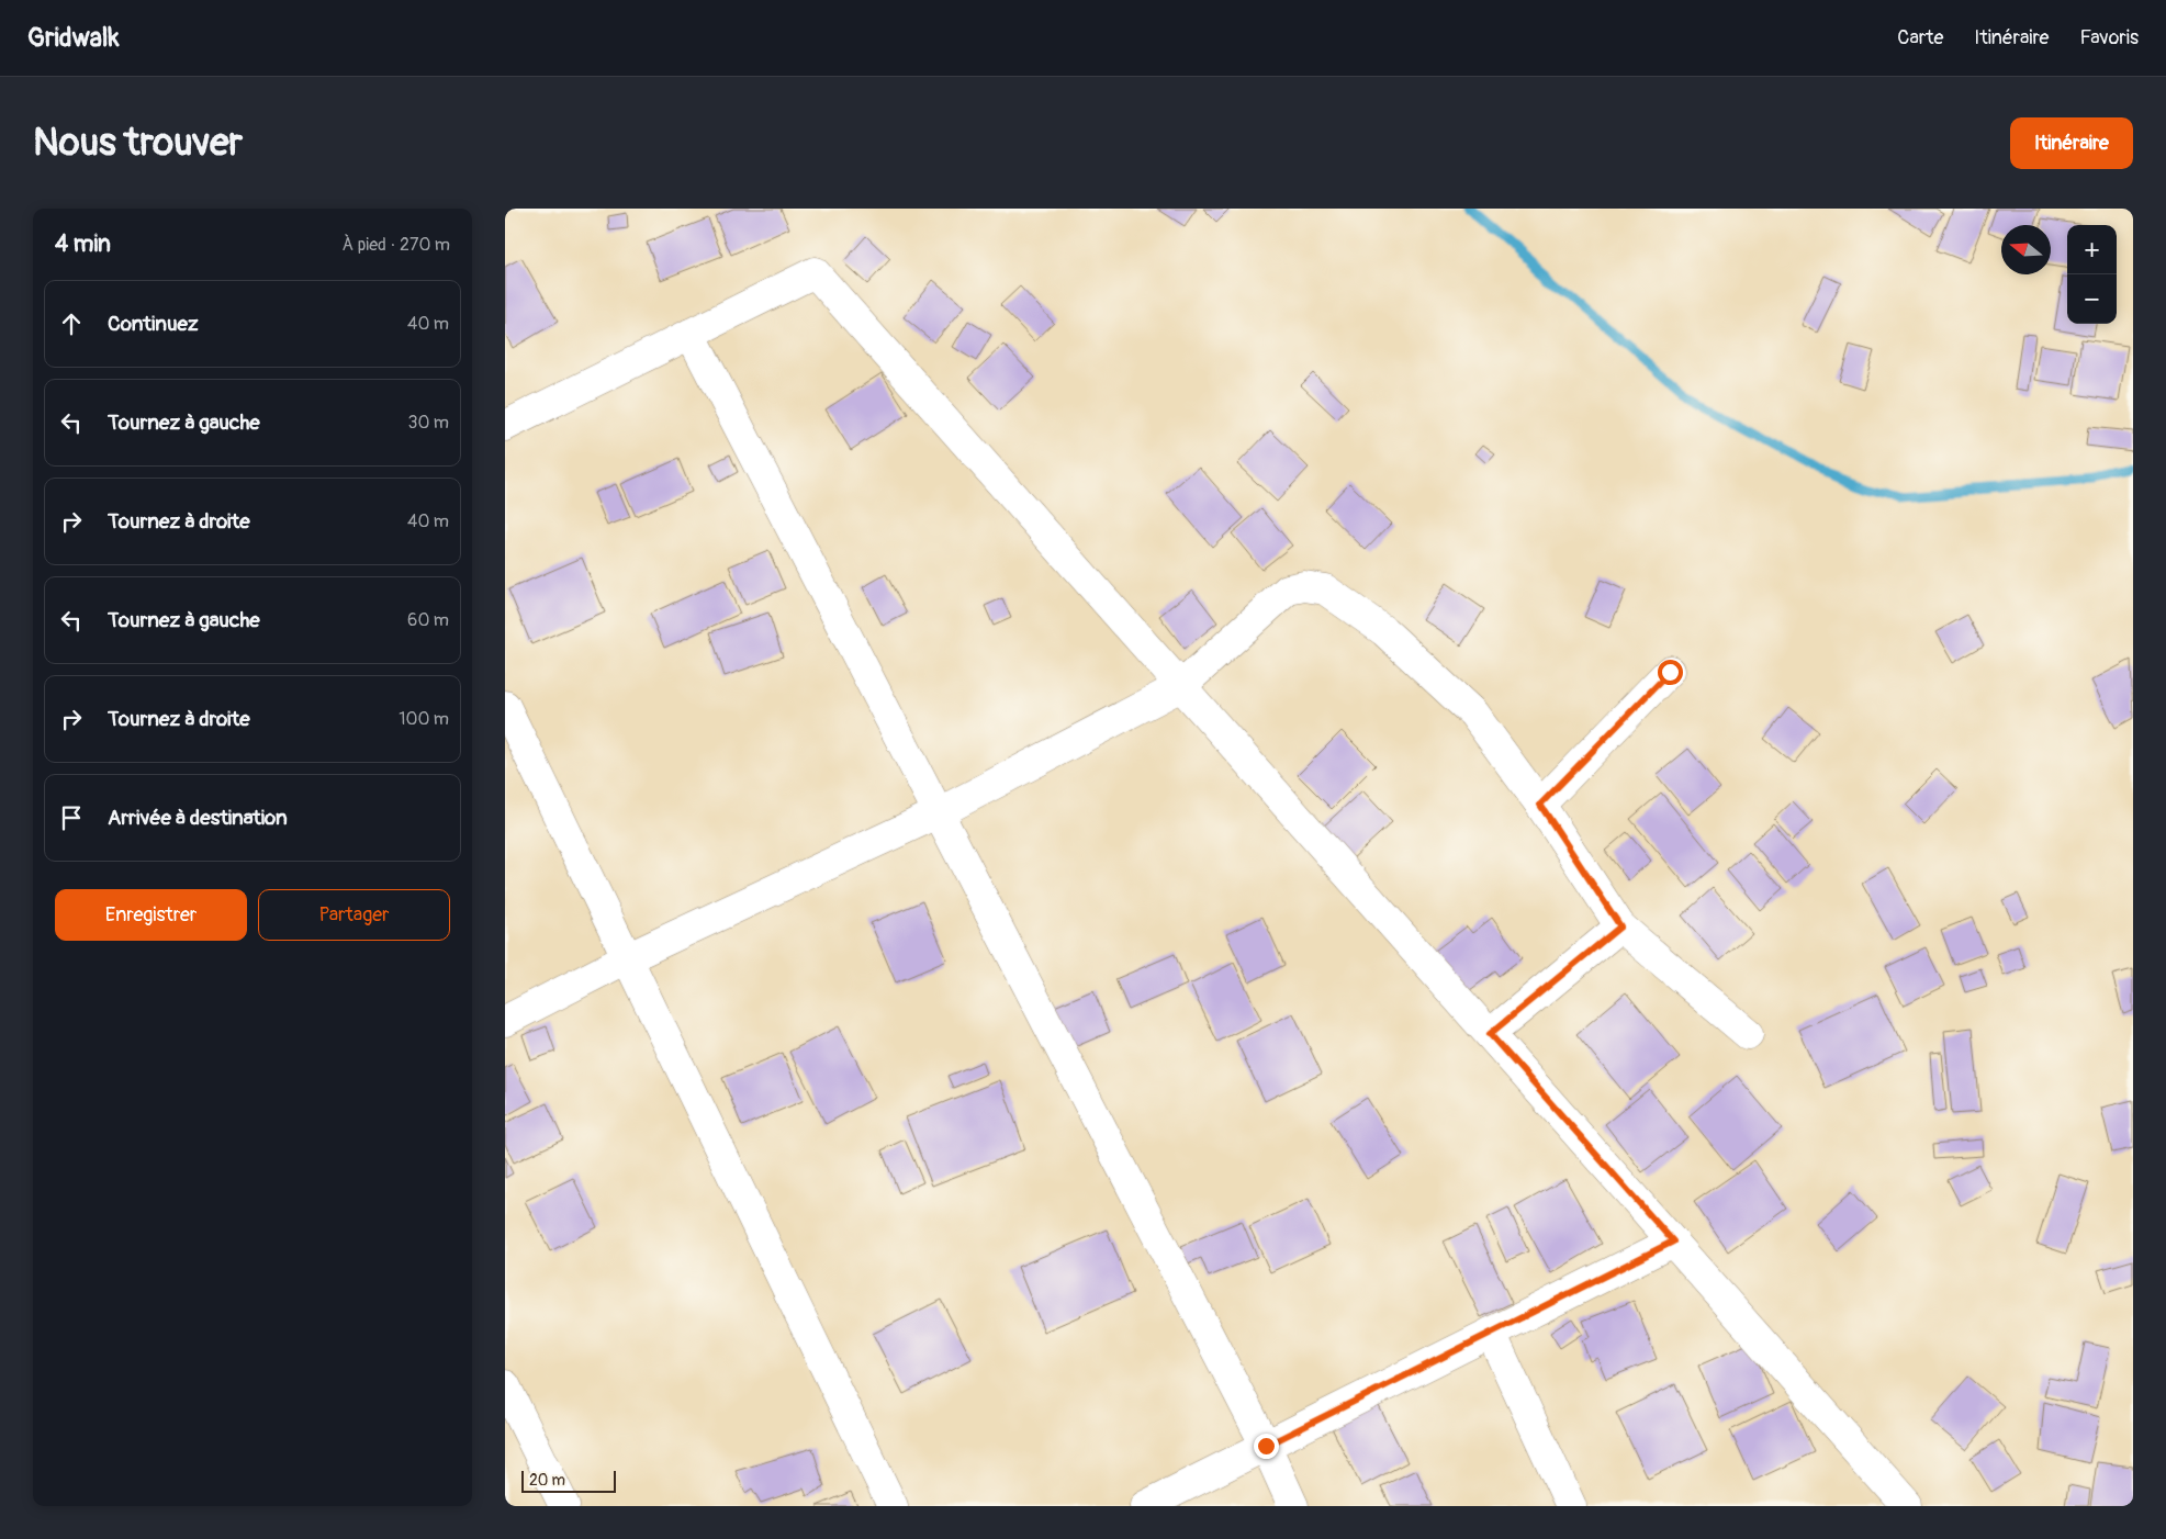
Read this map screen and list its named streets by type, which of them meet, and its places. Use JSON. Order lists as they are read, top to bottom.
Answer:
{
  "scale_bar": "20 m",
  "north": "left",
  "page": {
    "header": "Gridwalk",
    "nav": ["Carte", "Itinéraire", "Favoris"],
    "buttons": [
      "Itinéraire",
      ["Enregistrer", "Partager"]
    ],
    "title": "Nous trouver",
    "heading": ["4 min", "À pied · 270 m"],
    "map_buttons": ["+", "−"],
    "list": [
      ["Continuez", "40 m"],
      ["Tournez à gauche", "30 m"],
      ["Tournez à droite", "40 m"],
      ["Tournez à gauche", "60 m"],
      ["Tournez à droite", "100 m"],
      "Arrivée à destination"
    ],
    "scale": "20 m"
  }
}
